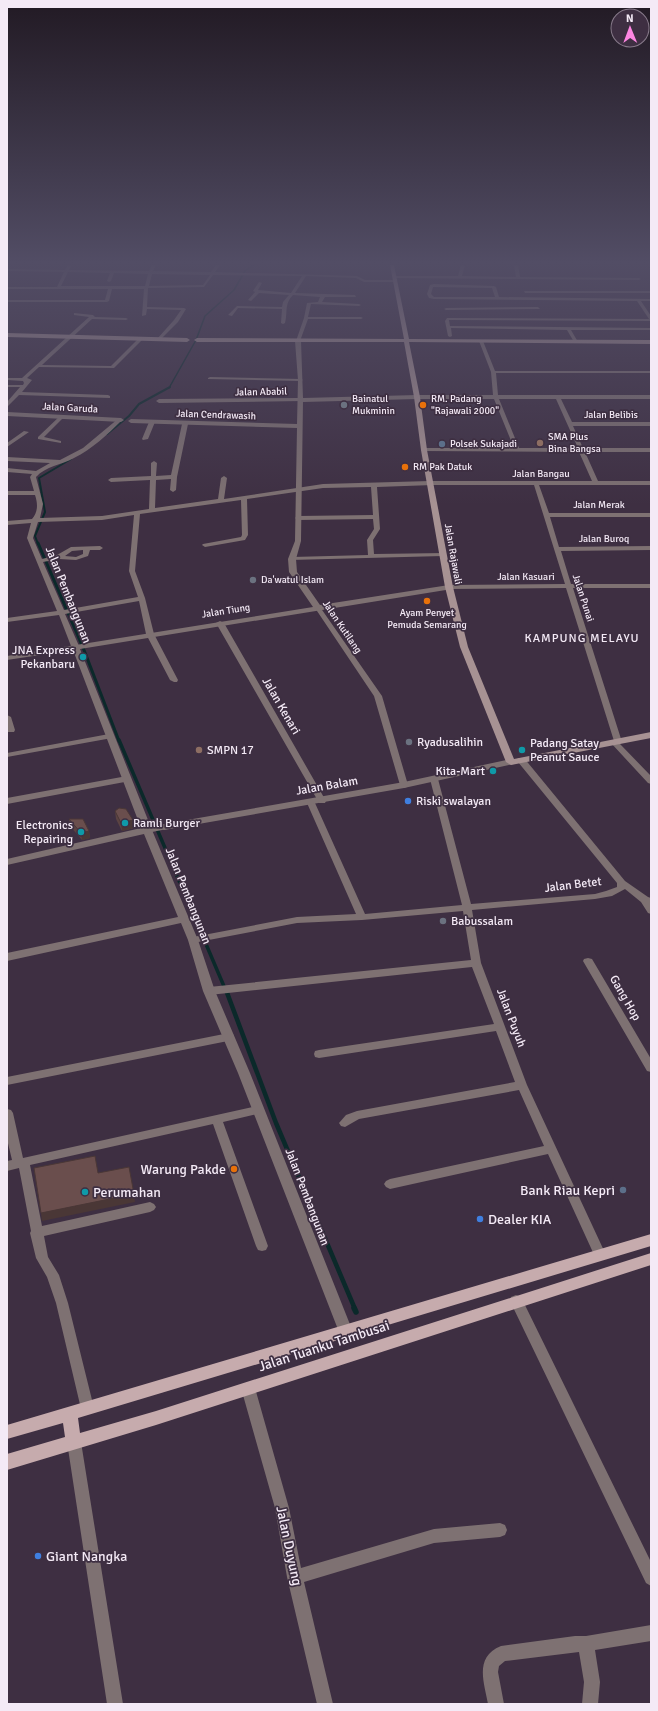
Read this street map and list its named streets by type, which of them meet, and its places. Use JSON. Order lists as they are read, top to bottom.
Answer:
{
  "streets": {
    "main road": ["Jalan Rajawali", "Jalan Balam", "Jalan Tuanku Tambusai"],
    "street": [
      "Jalan Ababil",
      "Jalan Garuda",
      "Jalan Cendrawasih",
      "Jalan Belibis",
      "Jalan Bangau",
      "Jalan Merak",
      "Jalan Buroq",
      "Jalan Kasuari",
      "Jalan Pembangunan",
      "Jalan Punai",
      "Jalan Tiung",
      "Jalan Kutilang",
      "Jalan Kenari",
      "Jalan Betet",
      "Gang Hop",
      "Jalan Puyuh",
      "Jalan Duyung"
    ]
  },
  "crossings": [
    ["Jalan Ababil", "Jalan Rajawali"],
    ["Jalan Ababil", "Jalan Kutilang"],
    ["Jalan Garuda", "Jalan Cendrawasih"],
    ["Jalan Cendrawasih", "Jalan Kutilang"],
    ["Jalan Bangau", "Jalan Rajawali"],
    ["Jalan Bangau", "Jalan Pembangunan"],
    ["Jalan Bangau", "Jalan Punai"],
    ["Jalan Bangau", "Jalan Kutilang"],
    ["Jalan Merak", "Jalan Punai"],
    ["Jalan Buroq", "Jalan Punai"],
    ["Jalan Rajawali", "Jalan Kasuari"],
    ["Jalan Rajawali", "Jalan Tiung"],
    ["Jalan Rajawali", "Jalan Balam"],
    ["Jalan Kasuari", "Jalan Punai"],
    ["Jalan Kasuari", "Jalan Tiung"],
    ["Jalan Pembangunan", "Jalan Tiung"],
    ["Jalan Pembangunan", "Jalan Balam"],
    ["Jalan Pembangunan", "Jalan Betet"],
    ["Jalan Pembangunan", "Jalan Tuanku Tambusai"],
    ["Jalan Punai", "Jalan Balam"],
    ["Jalan Tiung", "Jalan Kutilang"],
    ["Jalan Tiung", "Jalan Kenari"],
    ["Jalan Kutilang", "Jalan Balam"],
    ["Jalan Kenari", "Jalan Balam"],
    ["Jalan Balam", "Jalan Betet"],
    ["Jalan Balam", "Jalan Puyuh"],
    ["Jalan Betet", "Jalan Puyuh"],
    ["Jalan Puyuh", "Jalan Tuanku Tambusai"],
    ["Jalan Tuanku Tambusai", "Jalan Duyung"]
  ],
  "districts": ["KAMPUNG MELAYU"],
  "places": [
    "Bainatul Mukminin",
    "RM. Padang \"Rajawali 2000\"",
    "SMA Plus Bina Bangsa",
    "Polsek Sukajadi",
    "RM Pak Datuk",
    "Da'watul Islam",
    "Ayam Penyet Pemuda Semarang",
    "JNA Express Pekanbaru",
    "Ryadusalihin",
    "SMPN 17",
    "Padang Satay Peanut Sauce",
    "Kita-Mart",
    "Riski swalayan",
    "Ramli Burger",
    "Electronics Repairing",
    "Babussalam",
    "Warung Pakde",
    "Bank Riau Kepri",
    "Perumahan",
    "Dealer KIA",
    "Giant Nangka"
  ],
  "north": "top"
}
